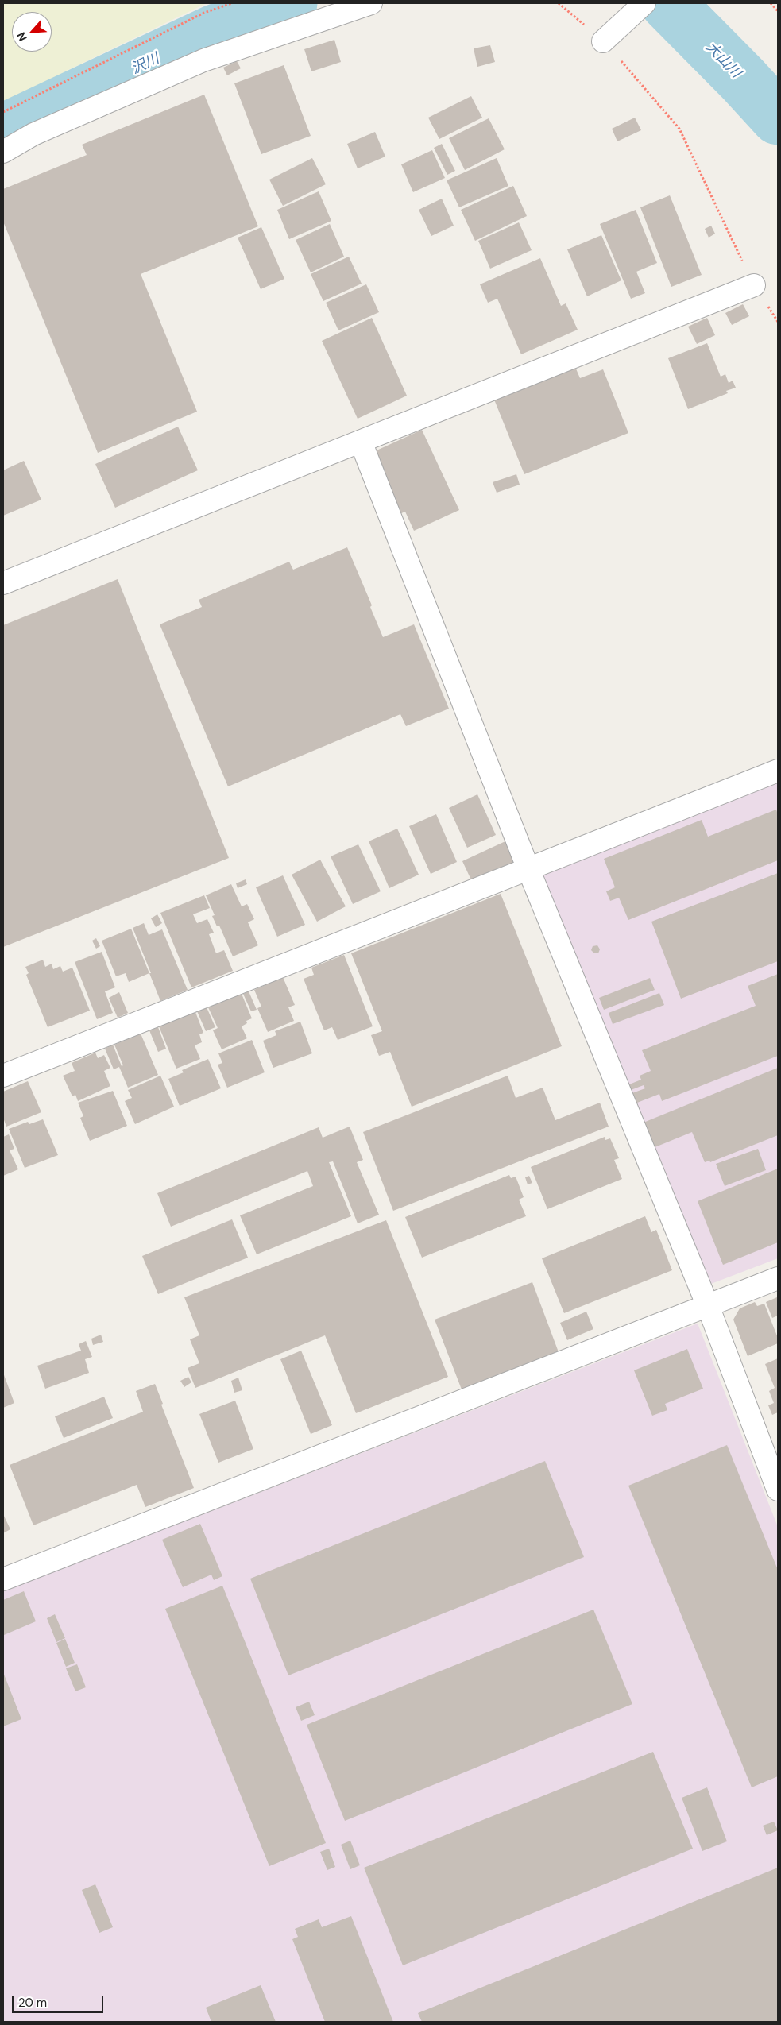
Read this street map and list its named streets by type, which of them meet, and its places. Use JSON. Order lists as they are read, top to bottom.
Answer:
{
  "water": ["大山川", "沢川"],
  "scale_bar": "20 m",
  "north": "bottom left"
}
